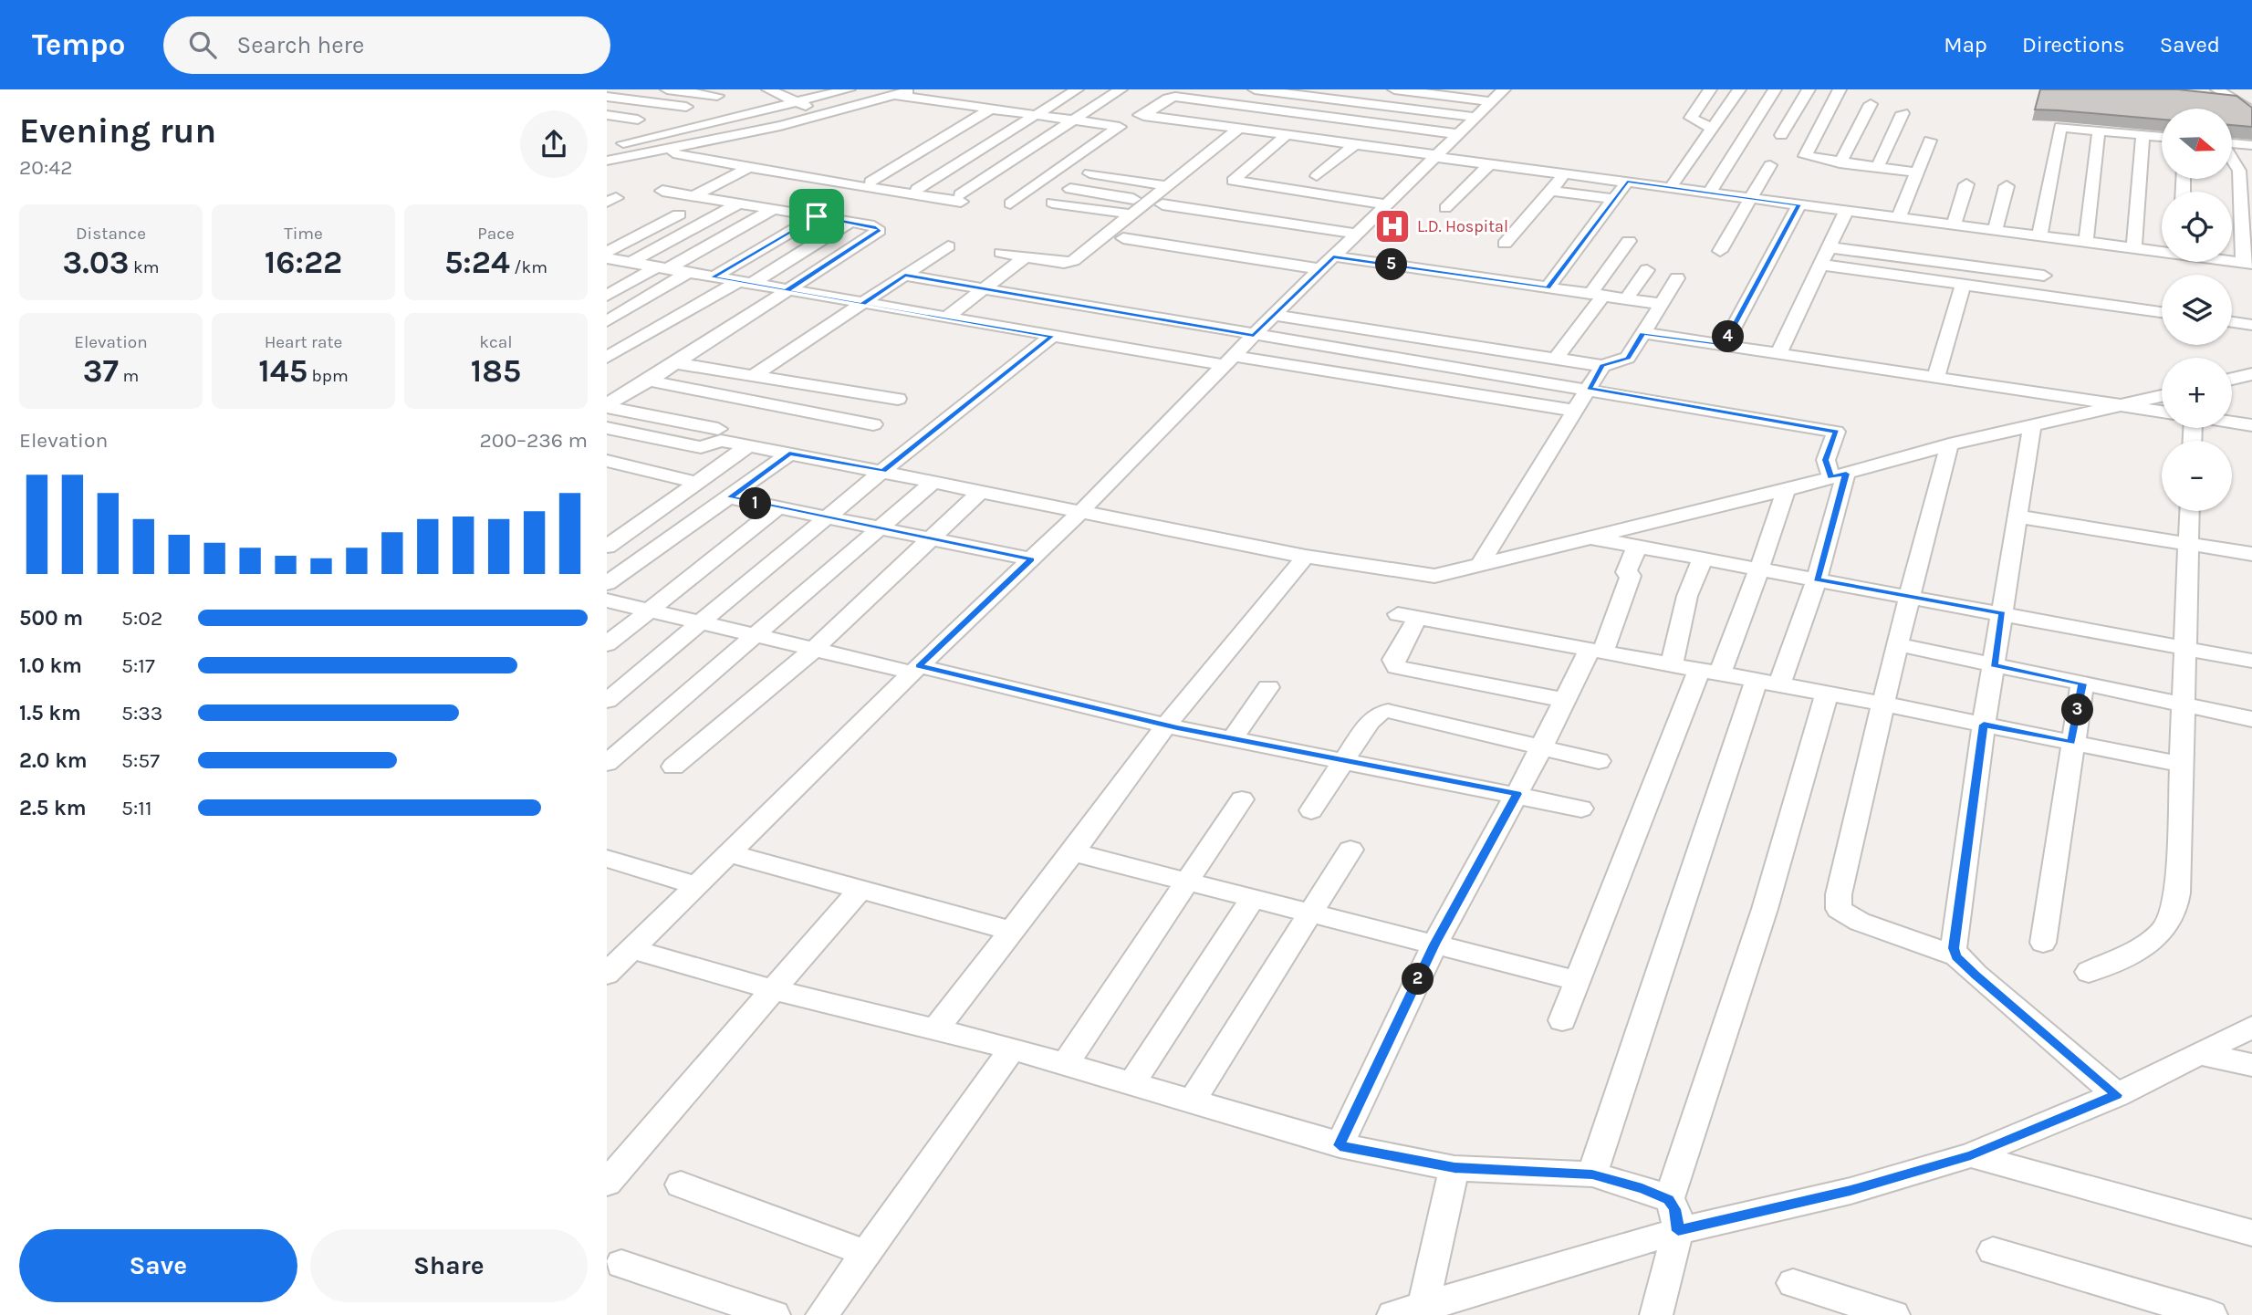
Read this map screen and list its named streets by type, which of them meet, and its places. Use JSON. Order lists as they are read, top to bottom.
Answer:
{
  "places": {
    "hospital": ["L.D. Hospital"]
  },
  "north": "right",
  "page": {
    "header": "Tempo",
    "search": "Search here",
    "nav": ["Map", "Directions", "Saved"],
    "heading": ["Evening run", "20:42"],
    "map_buttons": ["+", "−"],
    "stats": [
      ["Distance", "3.03 km"],
      ["Time", "16:22"],
      ["Pace", "5:24 /km"],
      ["Elevation", "37 m"],
      ["Heart rate", "145 bpm"],
      ["kcal", "185"]
    ],
    "pins": [
      "5",
      "4",
      "1",
      "3",
      "2"
    ],
    "chart": ["Elevation", "200–236 m"],
    "list": [
      {
        "name": "500 m",
        "note": "5:02"
      },
      {
        "name": "1.0 km",
        "note": "5:17"
      },
      {
        "name": "1.5 km",
        "note": "5:33"
      },
      {
        "name": "2.0 km",
        "note": "5:57"
      },
      {
        "name": "2.5 km",
        "note": "5:11"
      }
    ],
    "buttons": ["Save", "Share"]
  }
}
